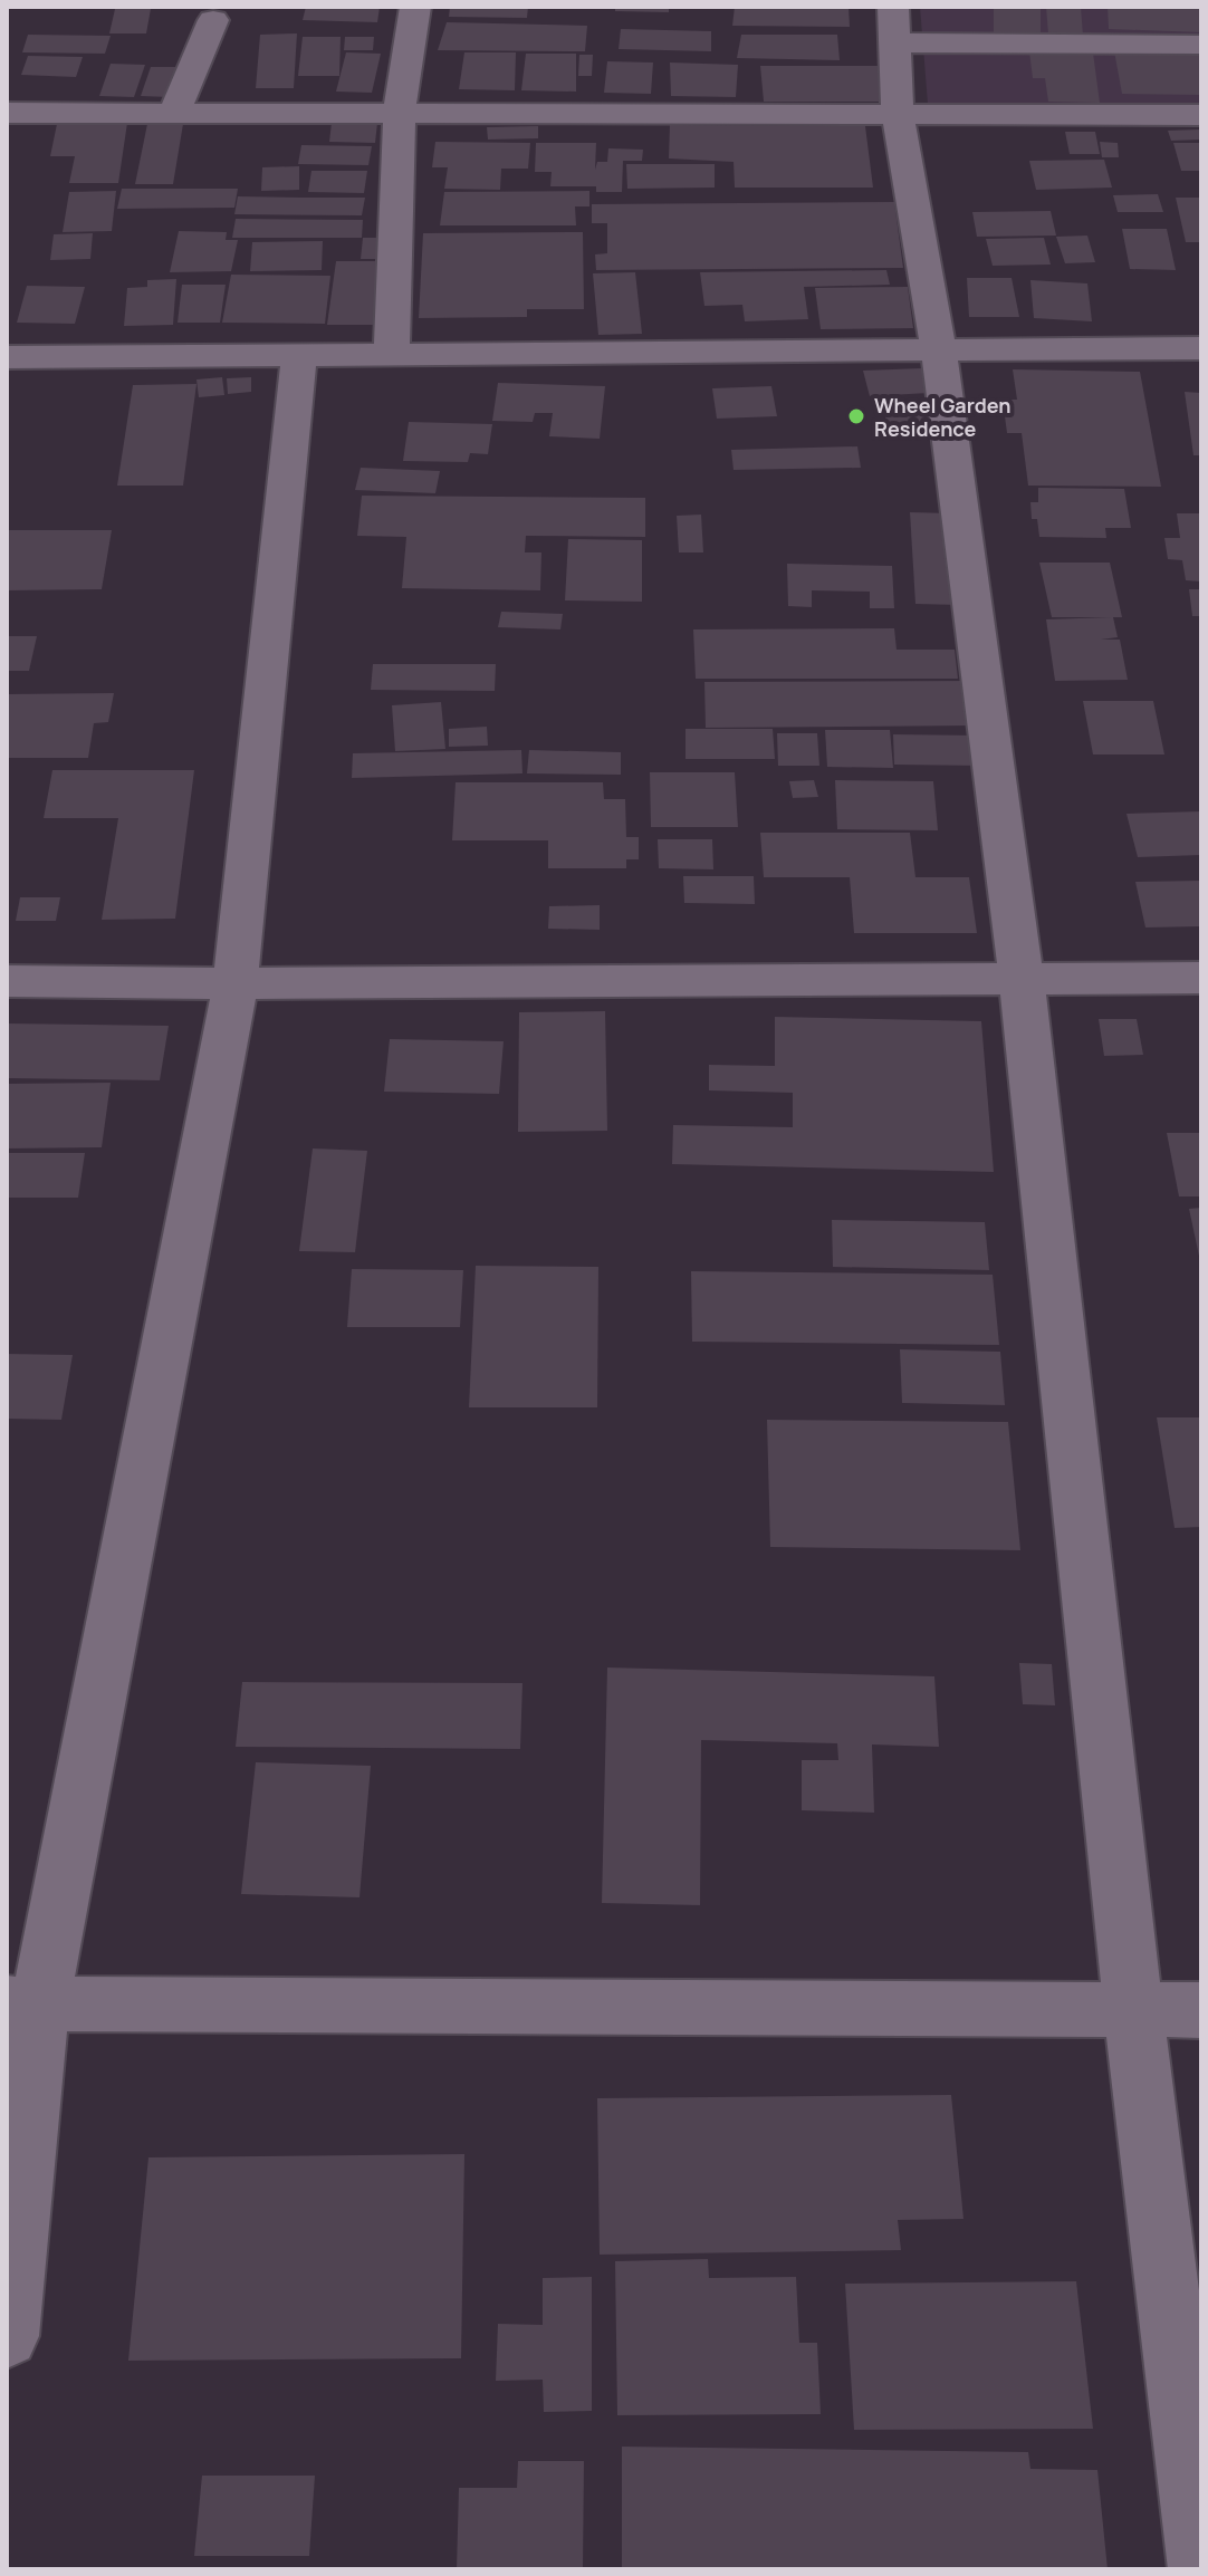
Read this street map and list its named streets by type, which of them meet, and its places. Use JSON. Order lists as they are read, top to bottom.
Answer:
{
  "places": ["Wheel Garden Residence"]
}
